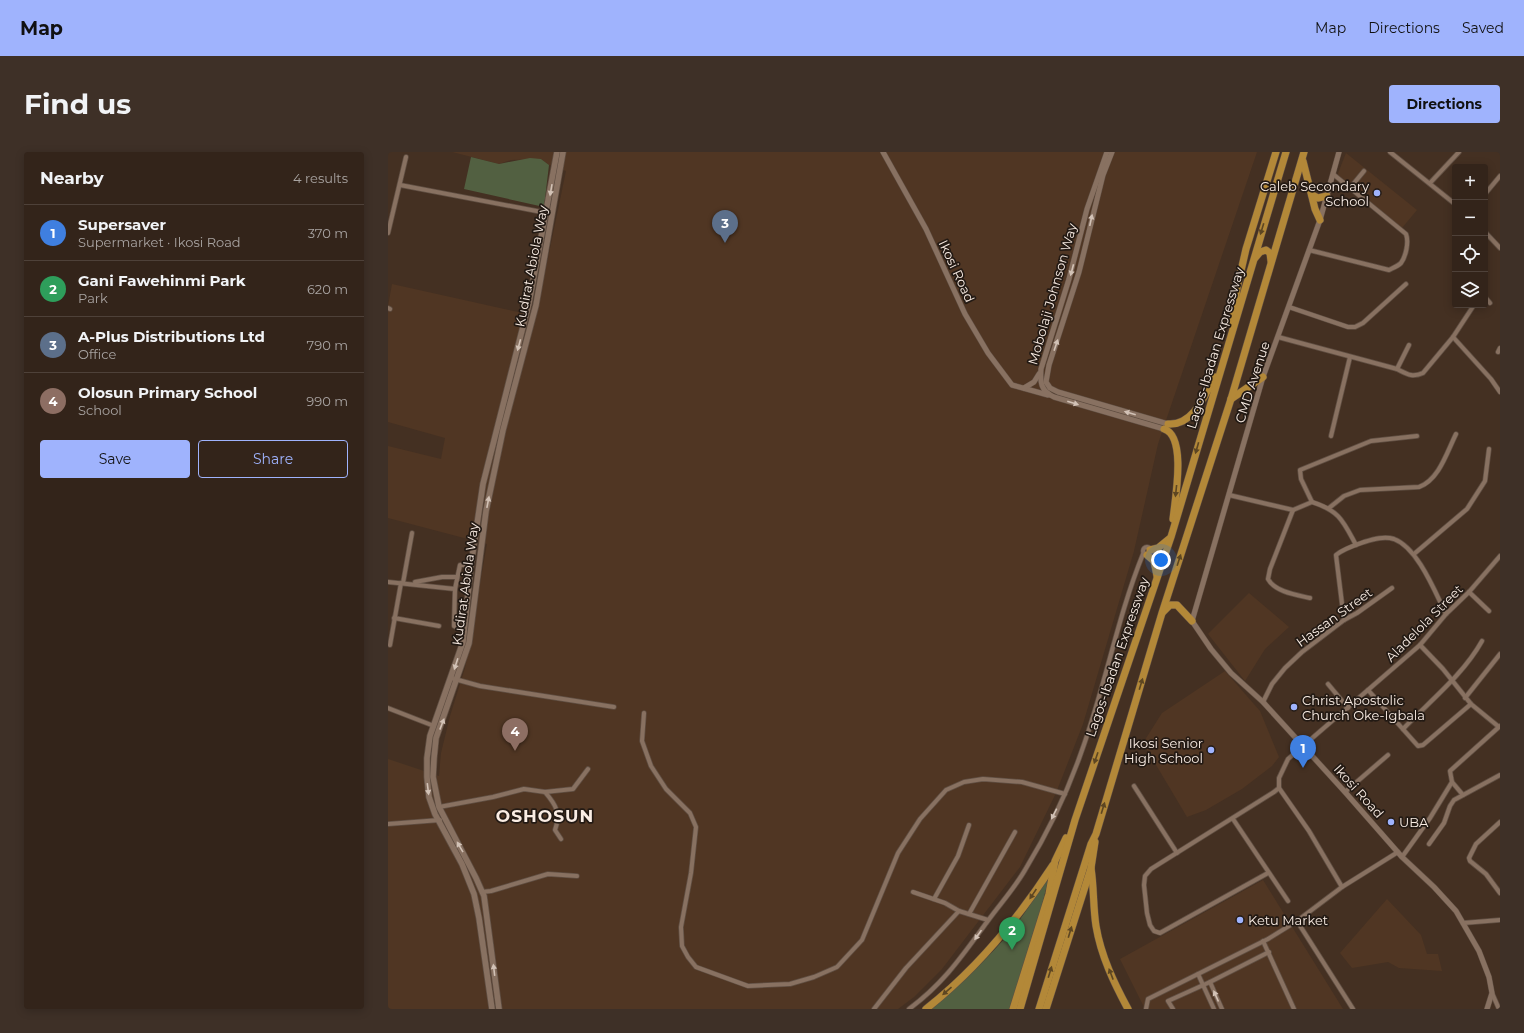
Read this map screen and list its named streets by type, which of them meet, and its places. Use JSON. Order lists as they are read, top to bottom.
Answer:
{
  "streets": {
    "highway": ["Lagos-Ibadan Expressway"],
    "main road": ["Kudirat Abiola Way"],
    "street": [
      "Ikosi Road",
      "Mobolaji Johnson Way",
      "CMD Avenue",
      "Hassan Street",
      "Aladelola Street"
    ]
  },
  "crossings": [
    ["Ikosi Road", "Mobolaji Johnson Way"],
    ["Ikosi Road", "CMD Avenue"],
    ["Ikosi Road", "Hassan Street"],
    ["Ikosi Road", "Aladelola Street"]
  ],
  "districts": ["OSHOSUN"],
  "places": [
    "Caleb Secondary School",
    "Christ Apostolic Church Oke-Igbala",
    "Ikosi Senior High School",
    "UBA",
    "Ketu Market"
  ],
  "page": {
    "header": "Map",
    "nav": ["Map", "Directions", "Saved"],
    "buttons": [
      "Directions",
      ["Save", "Share"]
    ],
    "title": "Find us",
    "heading": ["Nearby", "4 results"],
    "map_buttons": ["+", "−"],
    "list": [
      {
        "mark": "1",
        "name": "Supersaver",
        "note": "Supermarket · Ikosi Road",
        "value": "370 m"
      },
      {
        "mark": "2",
        "name": "Gani Fawehinmi Park",
        "note": "Park",
        "value": "620 m"
      },
      {
        "mark": "3",
        "name": "A-Plus Distributions Ltd",
        "note": "Office",
        "value": "790 m"
      },
      {
        "mark": "4",
        "name": "Olosun Primary School",
        "note": "School",
        "value": "990 m"
      }
    ],
    "pins": [
      "3",
      "4",
      "1",
      "2"
    ]
  }
}
